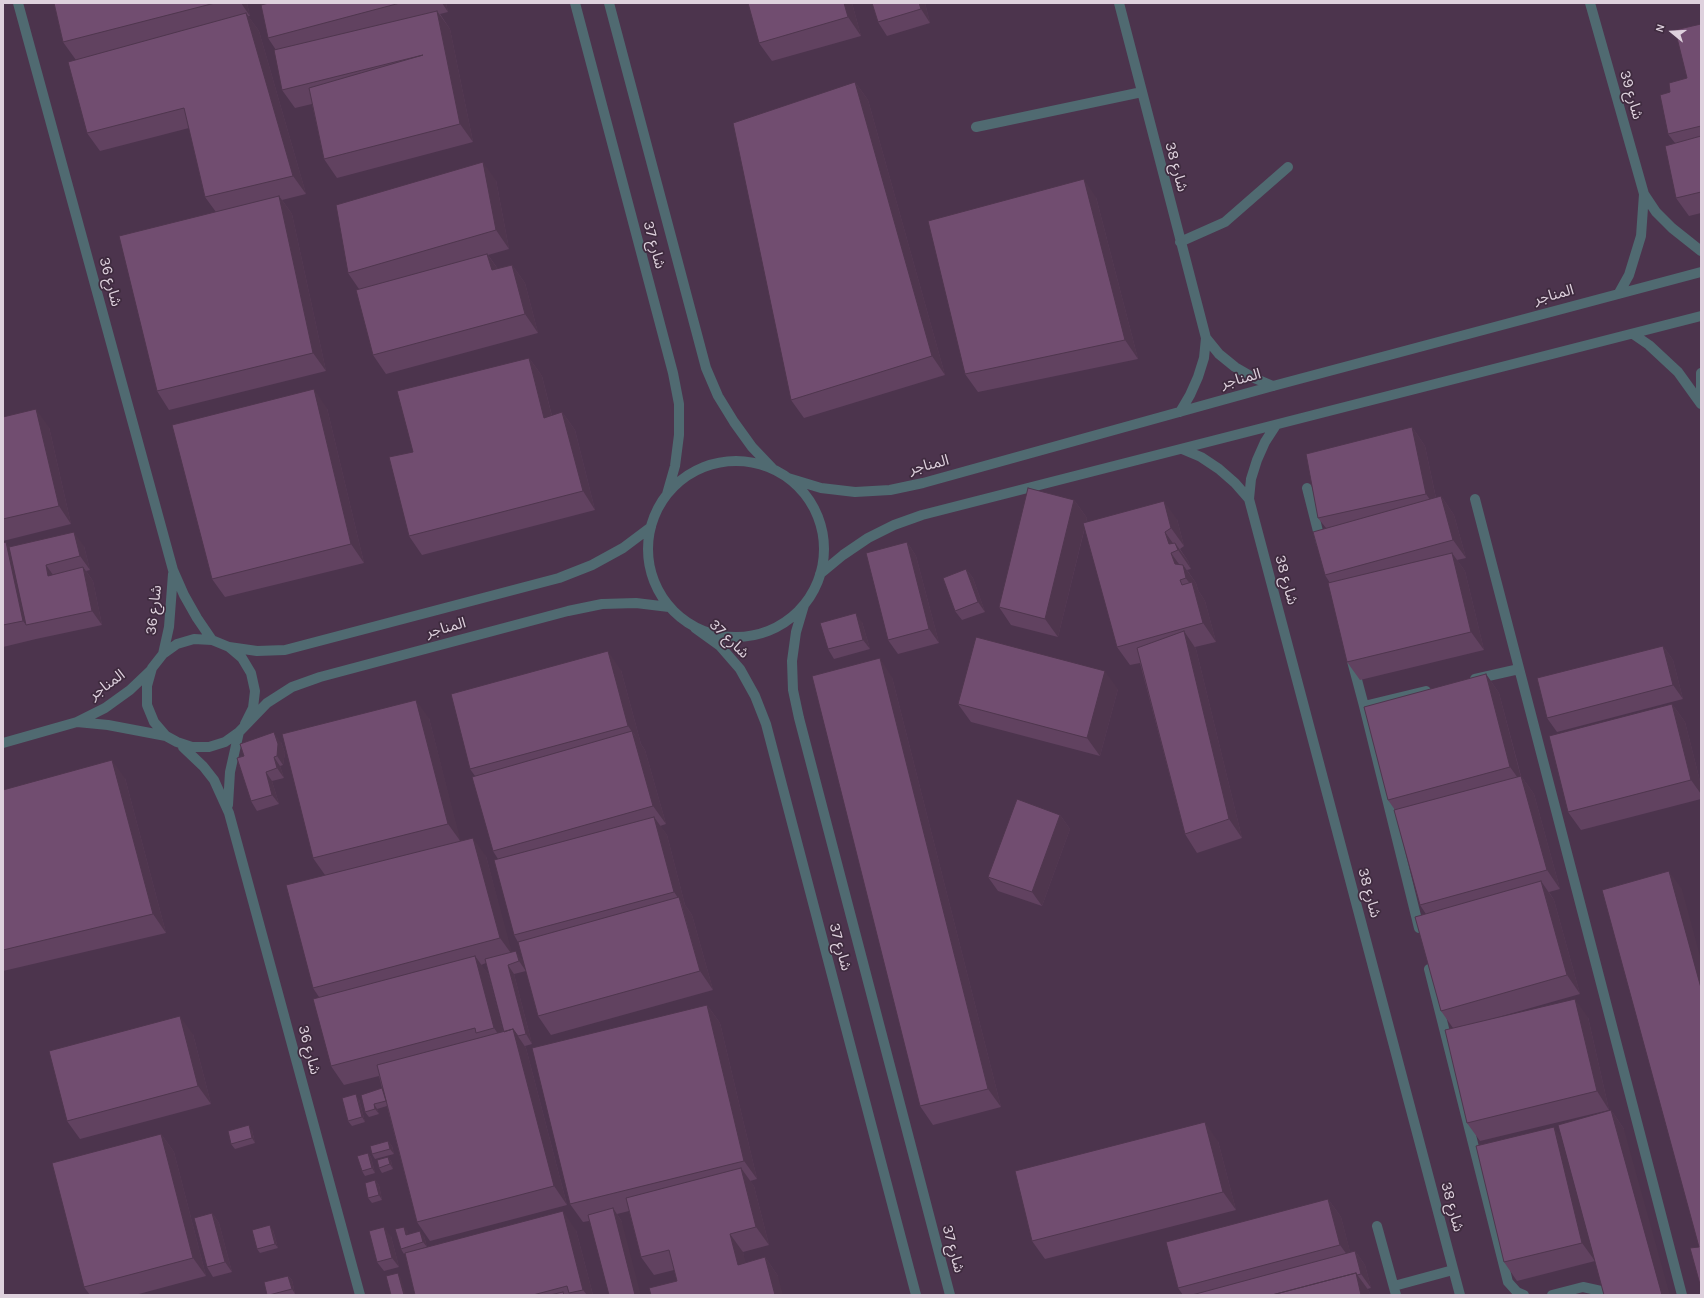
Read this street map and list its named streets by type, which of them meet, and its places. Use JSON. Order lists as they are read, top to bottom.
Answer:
{
  "streets": {
    "street": [
      "شارع 39",
      "شارع 38",
      "شارع 37",
      "شارع 36",
      "المناجر"
    ]
  },
  "crossings": [
    ["شارع 39", "المناجر"],
    ["شارع 38", "المناجر"],
    ["شارع 37", "المناجر"],
    ["شارع 36", "المناجر"]
  ],
  "north": "left"
}
